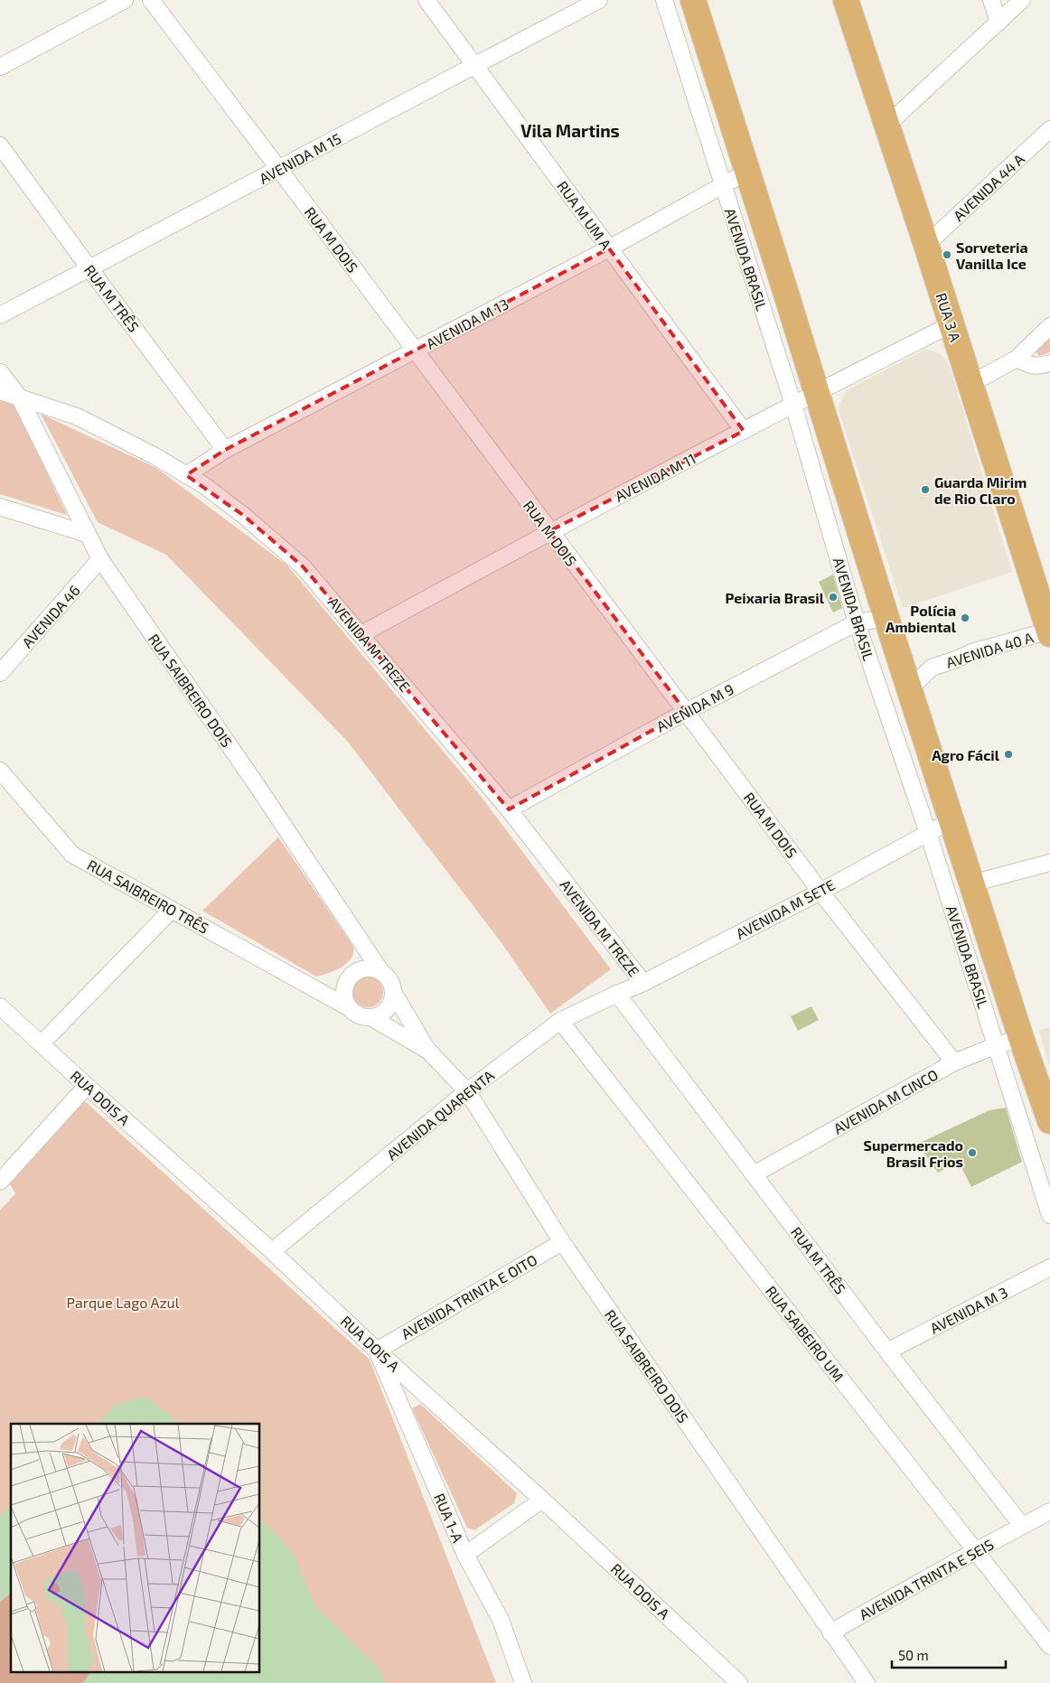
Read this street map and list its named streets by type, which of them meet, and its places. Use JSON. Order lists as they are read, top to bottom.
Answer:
{
  "streets": {
    "main road": ["AVENIDA BRASIL", "RUA 3 A"],
    "street": [
      "AVENIDA M 15",
      "AVENIDA 44 A",
      "RUA M UM A",
      "RUA M DOIS",
      "RUA M TRÊS",
      "AVENIDA M 13",
      "AVENIDA M 11",
      "AVENIDA 46",
      "AVENIDA M TREZE",
      "AVENIDA 40 A",
      "RUA SAIBREIRO DOIS",
      "AVENIDA M 9",
      "RUA SAIBREIRO TRÊS",
      "AVENIDA M SETE",
      "RUA DOIS A",
      "AVENIDA M CINCO",
      "AVENIDA QUARENTA",
      "AVENIDA TRINTA E OITO",
      "AVENIDA M 3",
      "RUA SAIBEIRO UM",
      "RUA 1-A",
      "AVENIDA TRINTA E SEIS"
    ]
  },
  "crossings": [
    ["AVENIDA M 15", "RUA M UM A"],
    ["AVENIDA M 15", "RUA M DOIS"],
    ["AVENIDA M 15", "RUA M TRÊS"],
    ["AVENIDA 44 A", "RUA 3 A"],
    ["RUA M UM A", "AVENIDA M 13"],
    ["RUA M UM A", "AVENIDA M 11"],
    ["RUA M DOIS", "AVENIDA M 13"],
    ["RUA M DOIS", "AVENIDA M 11"],
    ["RUA M DOIS", "AVENIDA M 9"],
    ["RUA M DOIS", "AVENIDA M SETE"],
    ["RUA M DOIS", "AVENIDA M CINCO"],
    ["AVENIDA BRASIL", "AVENIDA M 13"],
    ["AVENIDA BRASIL", "AVENIDA M 11"],
    ["AVENIDA BRASIL", "AVENIDA 40 A"],
    ["AVENIDA BRASIL", "AVENIDA M 9"],
    ["AVENIDA BRASIL", "AVENIDA M SETE"],
    ["AVENIDA BRASIL", "AVENIDA M CINCO"],
    ["RUA M TRÊS", "AVENIDA M 13"],
    ["RUA M TRÊS", "AVENIDA M SETE"],
    ["RUA M TRÊS", "AVENIDA M CINCO"],
    ["RUA M TRÊS", "AVENIDA QUARENTA"],
    ["RUA M TRÊS", "AVENIDA M 3"],
    ["RUA M TRÊS", "AVENIDA TRINTA E SEIS"],
    ["RUA 3 A", "AVENIDA M 11"],
    ["RUA 3 A", "AVENIDA 40 A"],
    ["AVENIDA M 13", "AVENIDA M TREZE"],
    ["AVENIDA M 11", "AVENIDA M TREZE"],
    ["AVENIDA 46", "RUA SAIBREIRO DOIS"],
    ["AVENIDA M TREZE", "RUA SAIBREIRO DOIS"],
    ["AVENIDA M TREZE", "AVENIDA M 9"],
    ["AVENIDA M TREZE", "AVENIDA M SETE"],
    ["RUA SAIBREIRO DOIS", "RUA SAIBREIRO TRÊS"],
    ["RUA SAIBREIRO DOIS", "AVENIDA QUARENTA"],
    ["RUA SAIBREIRO DOIS", "AVENIDA TRINTA E OITO"],
    ["RUA SAIBREIRO DOIS", "AVENIDA TRINTA E SEIS"],
    ["AVENIDA M SETE", "AVENIDA QUARENTA"],
    ["RUA DOIS A", "AVENIDA QUARENTA"],
    ["RUA DOIS A", "AVENIDA TRINTA E OITO"],
    ["RUA DOIS A", "RUA 1-A"],
    ["AVENIDA QUARENTA", "RUA SAIBEIRO UM"],
    ["AVENIDA TRINTA E OITO", "RUA 1-A"],
    ["RUA SAIBEIRO UM", "AVENIDA TRINTA E SEIS"]
  ],
  "districts": ["Vila Martins"],
  "parks": ["Parque Lago Azul"],
  "places": [
    "Sorveteria Vanilla Ice",
    "Guarda Mirim de Rio Claro",
    "Peixaria Brasil",
    "Polícia Ambiental",
    "Agro Fácil",
    "Supermercado Brasil Frios"
  ],
  "scale_bar": "50 m"
}
